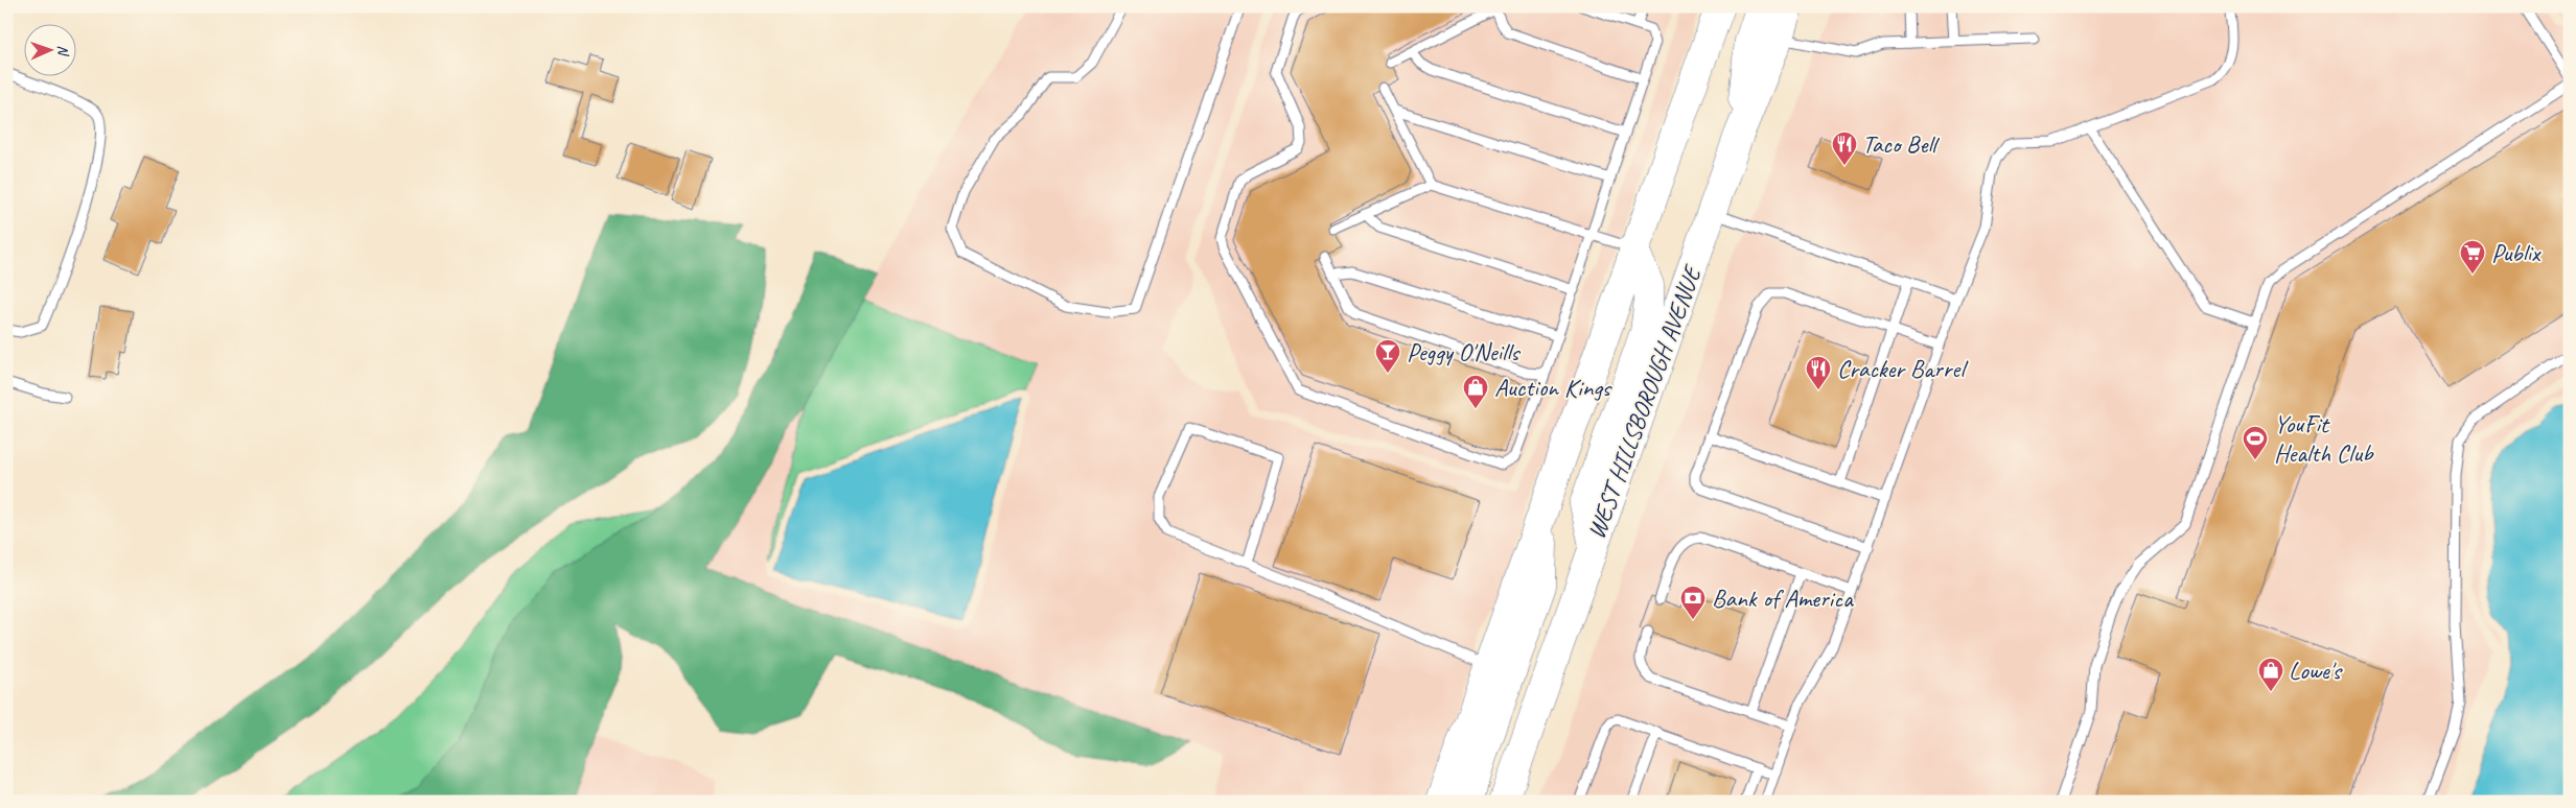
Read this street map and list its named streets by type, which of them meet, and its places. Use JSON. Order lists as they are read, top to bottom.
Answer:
{
  "streets": {
    "main road": ["WEST HILLSBOROUGH AVENUE"]
  },
  "places": {
    "restaurant": ["Taco Bell", "Cracker Barrel"],
    "supermarket": ["Publix"],
    "bar": ["Peggy O'Neills"],
    "shop": ["Auction Kings", "Lowe's"],
    "sports": ["YouFit Health Club"],
    "bank": ["Bank of America"]
  },
  "north": "right"
}
